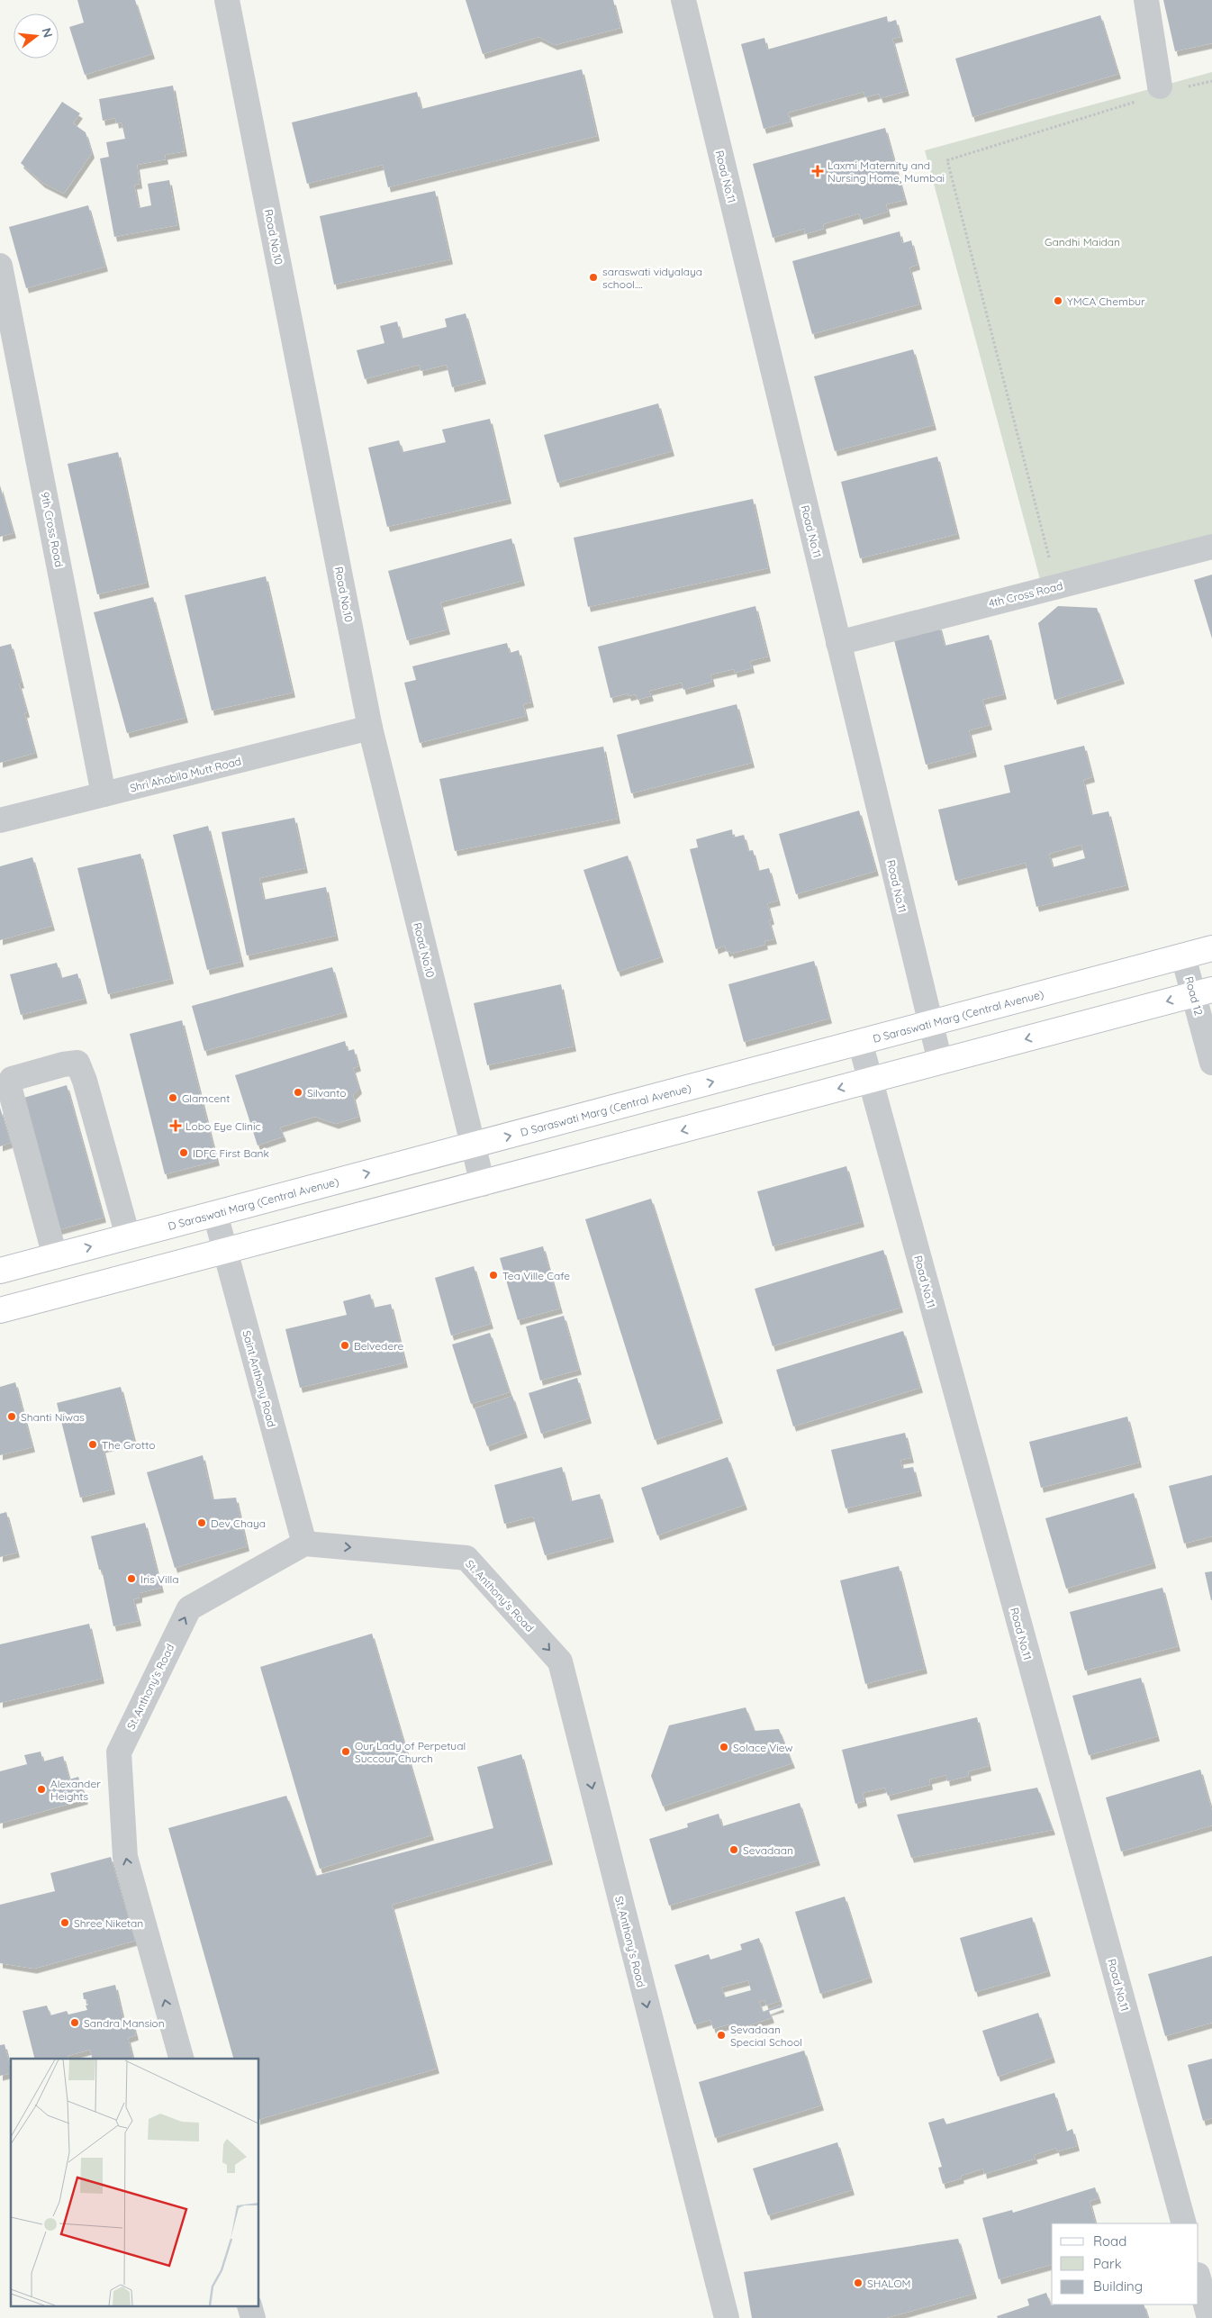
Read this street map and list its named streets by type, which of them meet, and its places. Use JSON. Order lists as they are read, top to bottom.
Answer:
{
  "streets": {
    "main road": ["D Saraswati Marg (Central Avenue)"],
    "street": [
      "Road No.11",
      "Road No.10",
      "9th Cross Road",
      "4th Cross Road",
      "Shri Ahobila Mutt Road",
      "Road 12",
      "Saint Anthony Road",
      "St. Anthony's Road"
    ]
  },
  "crossings": [
    ["Road No.11", "4th Cross Road"],
    ["Road No.11", "D Saraswati Marg (Central Avenue)"],
    ["Road No.10", "Shri Ahobila Mutt Road"],
    ["Road No.10", "D Saraswati Marg (Central Avenue)"],
    ["9th Cross Road", "Shri Ahobila Mutt Road"],
    ["Road 12", "D Saraswati Marg (Central Avenue)"],
    ["D Saraswati Marg (Central Avenue)", "Saint Anthony Road"],
    ["Saint Anthony Road", "St. Anthony's Road"]
  ],
  "parks": ["Gandhi Maidan"],
  "places": {
    "health": ["Laxmi Maternity and Nursing Home, Mumbai", "Lobo Eye Clinic"],
    "other": [
      "saraswati vidyalaya school....",
      "YMCA Chembur",
      "Silvanto",
      "Glamcent",
      "IDFC First Bank",
      "Tea Ville Cafe",
      "Belvedere",
      "Shanti Niwas",
      "The Grotto",
      "Dev Chaya",
      "Iris Villa",
      "Solace View",
      "Our Lady of Perpetual Succour Church",
      "Alexander Heights",
      "Sevadaan",
      "Shree Niketan",
      "Sandra Mansion",
      "Sevadaan Special School",
      "SHALOM"
    ]
  },
  "legend": ["Road", "Park", "Building"],
  "north": "right"
}
